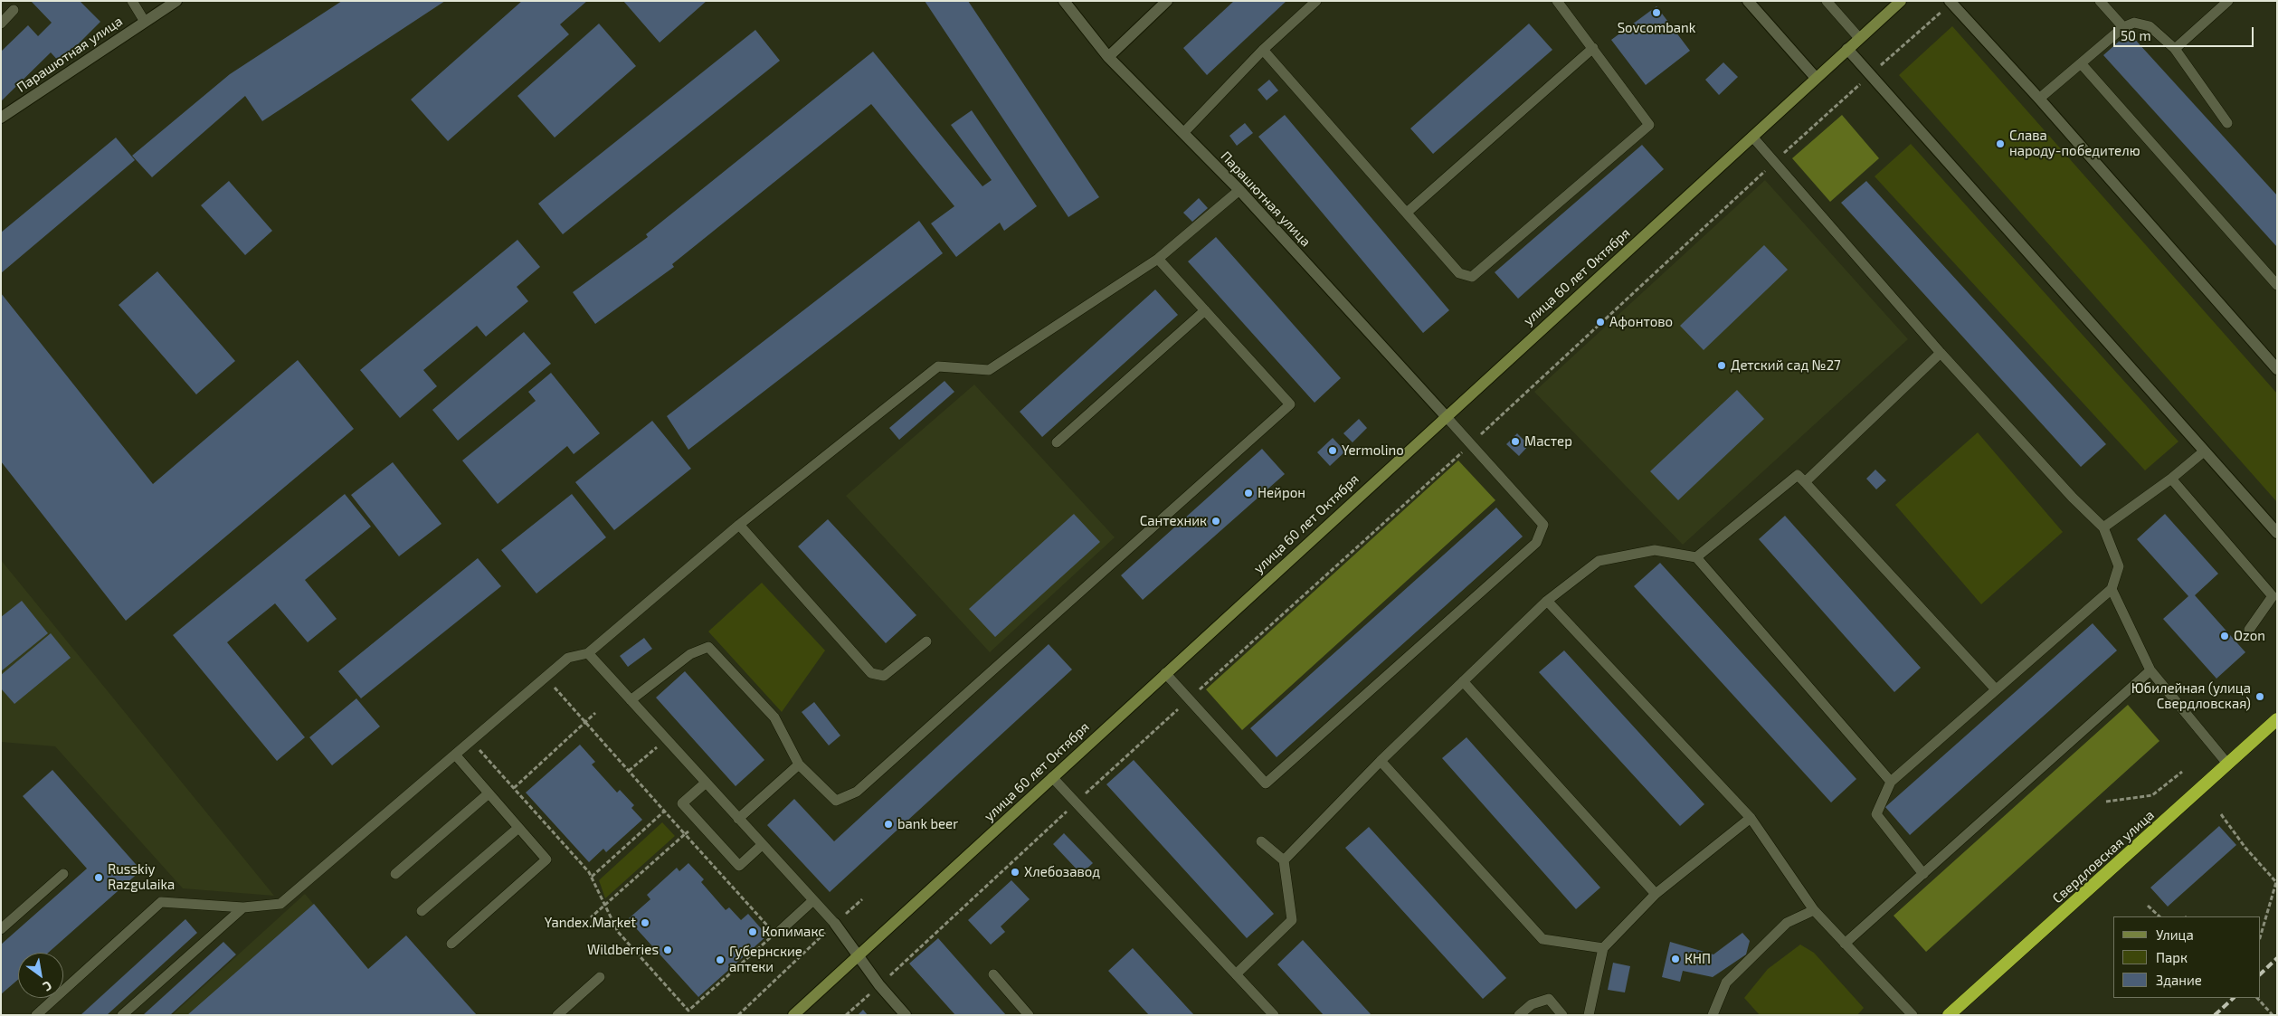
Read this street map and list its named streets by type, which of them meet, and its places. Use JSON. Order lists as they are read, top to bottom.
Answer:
{
  "streets": {
    "highway": ["Свердловская улица"],
    "main road": ["улица 60 лет Октября"],
    "street": ["Парашютная улица"]
  },
  "crossings": [
    ["Парашютная улица", "улица 60 лет Октября"]
  ],
  "places": [
    "Sovcombank",
    "Слава народу-победителю",
    "Афонтово",
    "Детский сад №27",
    "Мастер",
    "Yermolino",
    "Нейрон",
    "Сантехник",
    "Ozon",
    "Юбилейная (улица Свердловская)",
    "bank beer",
    "Хлебозавод",
    "Russkiy Razgulaika",
    "Yandex.Market",
    "Копимакс",
    "Wildberries",
    "КНП",
    "Губернские аптеки"
  ],
  "legend": ["Улица", "Парк", "Здание"],
  "scale_bar": "50 m",
  "north": "bottom right"
}
